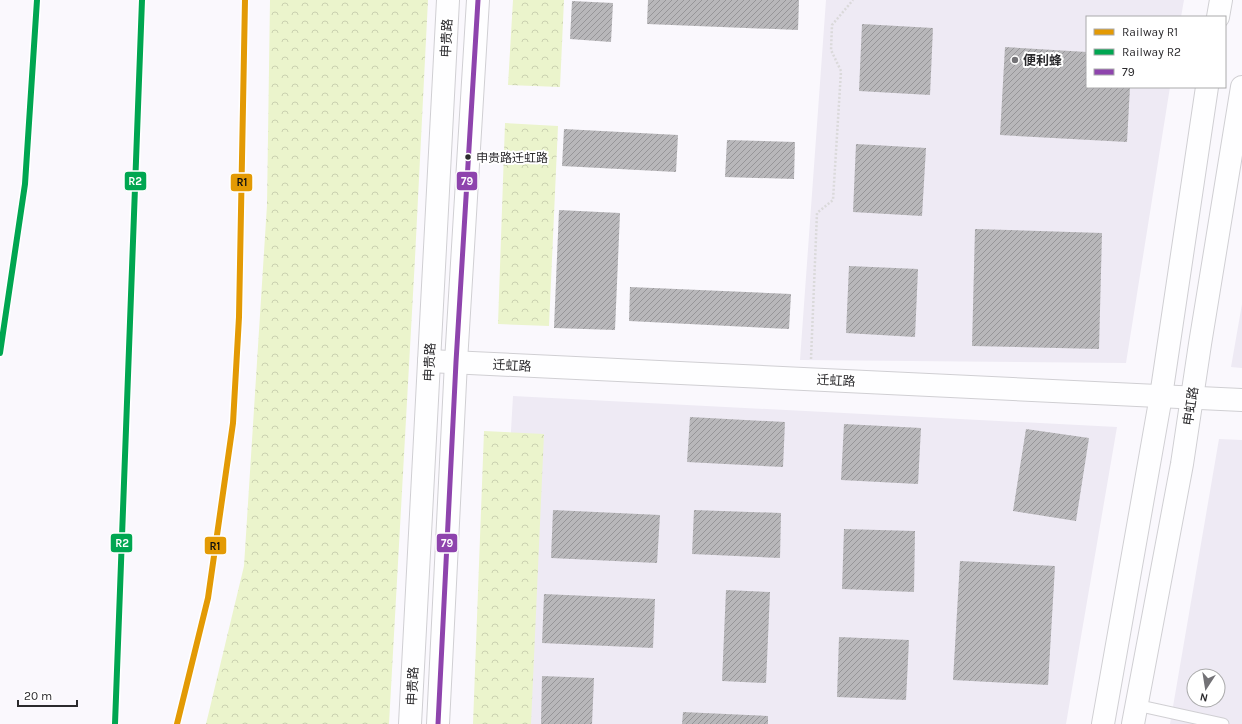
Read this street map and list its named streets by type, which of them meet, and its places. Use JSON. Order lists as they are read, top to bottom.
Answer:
{
  "streets": {
    "main road": ["申贵路", "迁虹路", "申虹路"]
  },
  "crossings": [
    ["申贵路", "迁虹路"],
    ["迁虹路", "申虹路"]
  ],
  "places": ["便利蜂", "申贵路迁虹路"],
  "lines": ["rail line R1", "rail line R2", "transit line 79"],
  "legend": ["Railway R1", "Railway R2", "79"],
  "scale_bar": "20 m",
  "north": "bottom"
}
